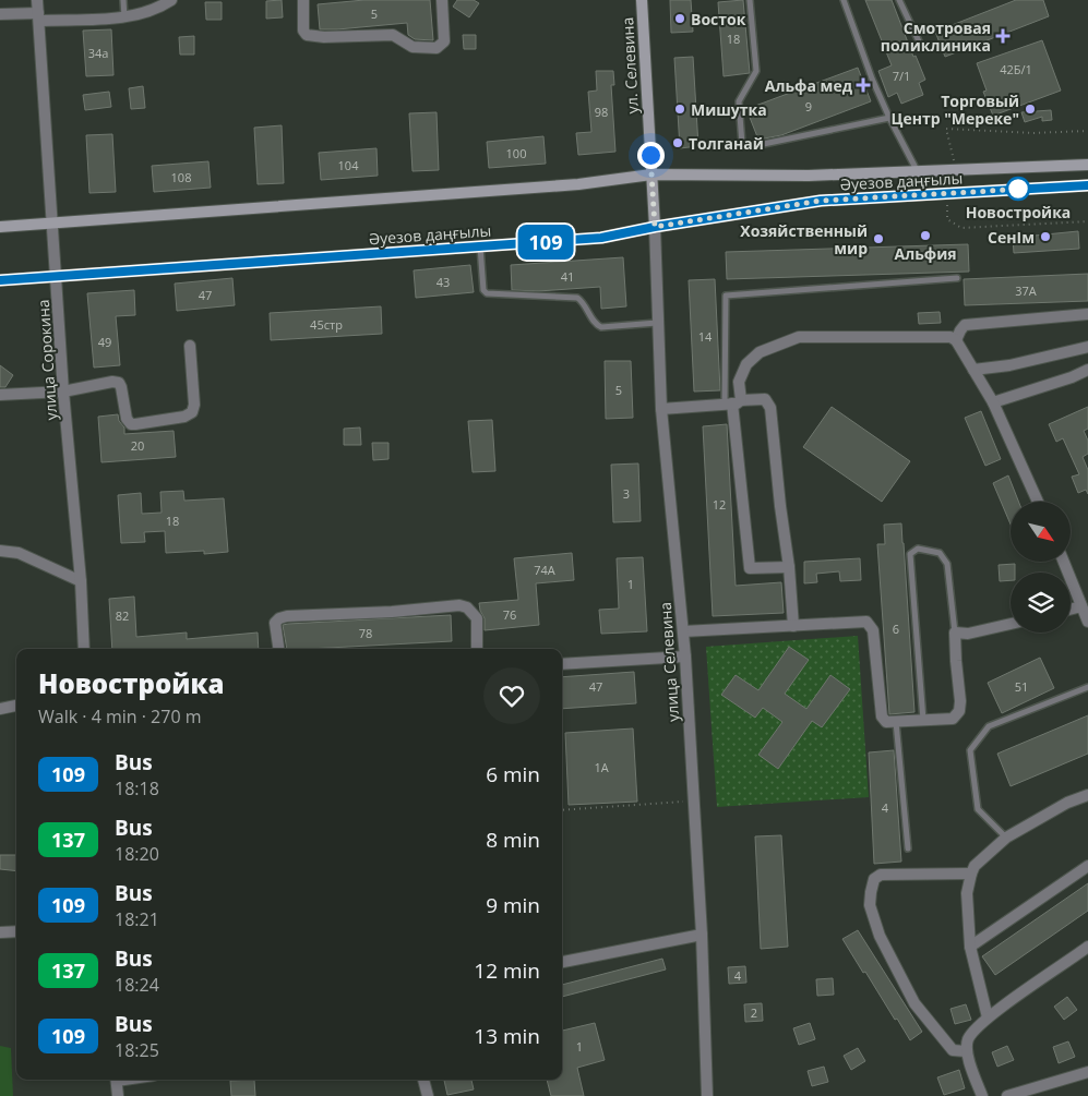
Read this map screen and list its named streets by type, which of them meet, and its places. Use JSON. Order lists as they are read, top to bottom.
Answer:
{
  "streets": {
    "main road": ["ул. Селевина", "Әуезов даңғылы"],
    "street": ["улица Сорокина", "улица Селевина"]
  },
  "crossings": [
    ["ул. Селевина", "Әуезов даңғылы"],
    ["ул. Селевина", "улица Селевина"],
    ["Әуезов даңғылы", "улица Сорокина"],
    ["Әуезов даңғылы", "улица Селевина"]
  ],
  "places": {
    "other": [
      "Восток",
      "Мишутка",
      "Торговый Центр \"Мереке\"",
      "Толганай",
      "Новостройка",
      "Альфия",
      "СенIм",
      "Хозяйственный мир"
    ],
    "health": ["Смотровая поликлиника", "Альфа мед"]
  },
  "lines": ["bus line 109"],
  "house_numbers": [
    "5",
    "18",
    "34а",
    "42Б/1",
    "7/1",
    "9",
    "98",
    "100",
    "104",
    "108",
    "41",
    "43",
    "37А",
    "47",
    "45стр",
    "14",
    "49",
    "5",
    "20",
    "3",
    "12",
    "18",
    "74А",
    "1",
    "76",
    "82",
    "6",
    "78",
    "47",
    "51",
    "1А",
    "4",
    "4",
    "2",
    "1"
  ],
  "north": "bottom right",
  "page": {
    "on_map": "109",
    "heading": ["Новостройка", "Walk · 4 min · 270 m"],
    "list": [
      {
        "mark": "109",
        "name": "Bus",
        "note": "18:18",
        "value": "6 min"
      },
      {
        "mark": "137",
        "name": "Bus",
        "note": "18:20",
        "value": "8 min"
      },
      {
        "mark": "109",
        "name": "Bus",
        "note": "18:21",
        "value": "9 min"
      },
      {
        "mark": "137",
        "name": "Bus",
        "note": "18:24",
        "value": "12 min"
      },
      {
        "mark": "109",
        "name": "Bus",
        "note": "18:25",
        "value": "13 min"
      }
    ]
  }
}
